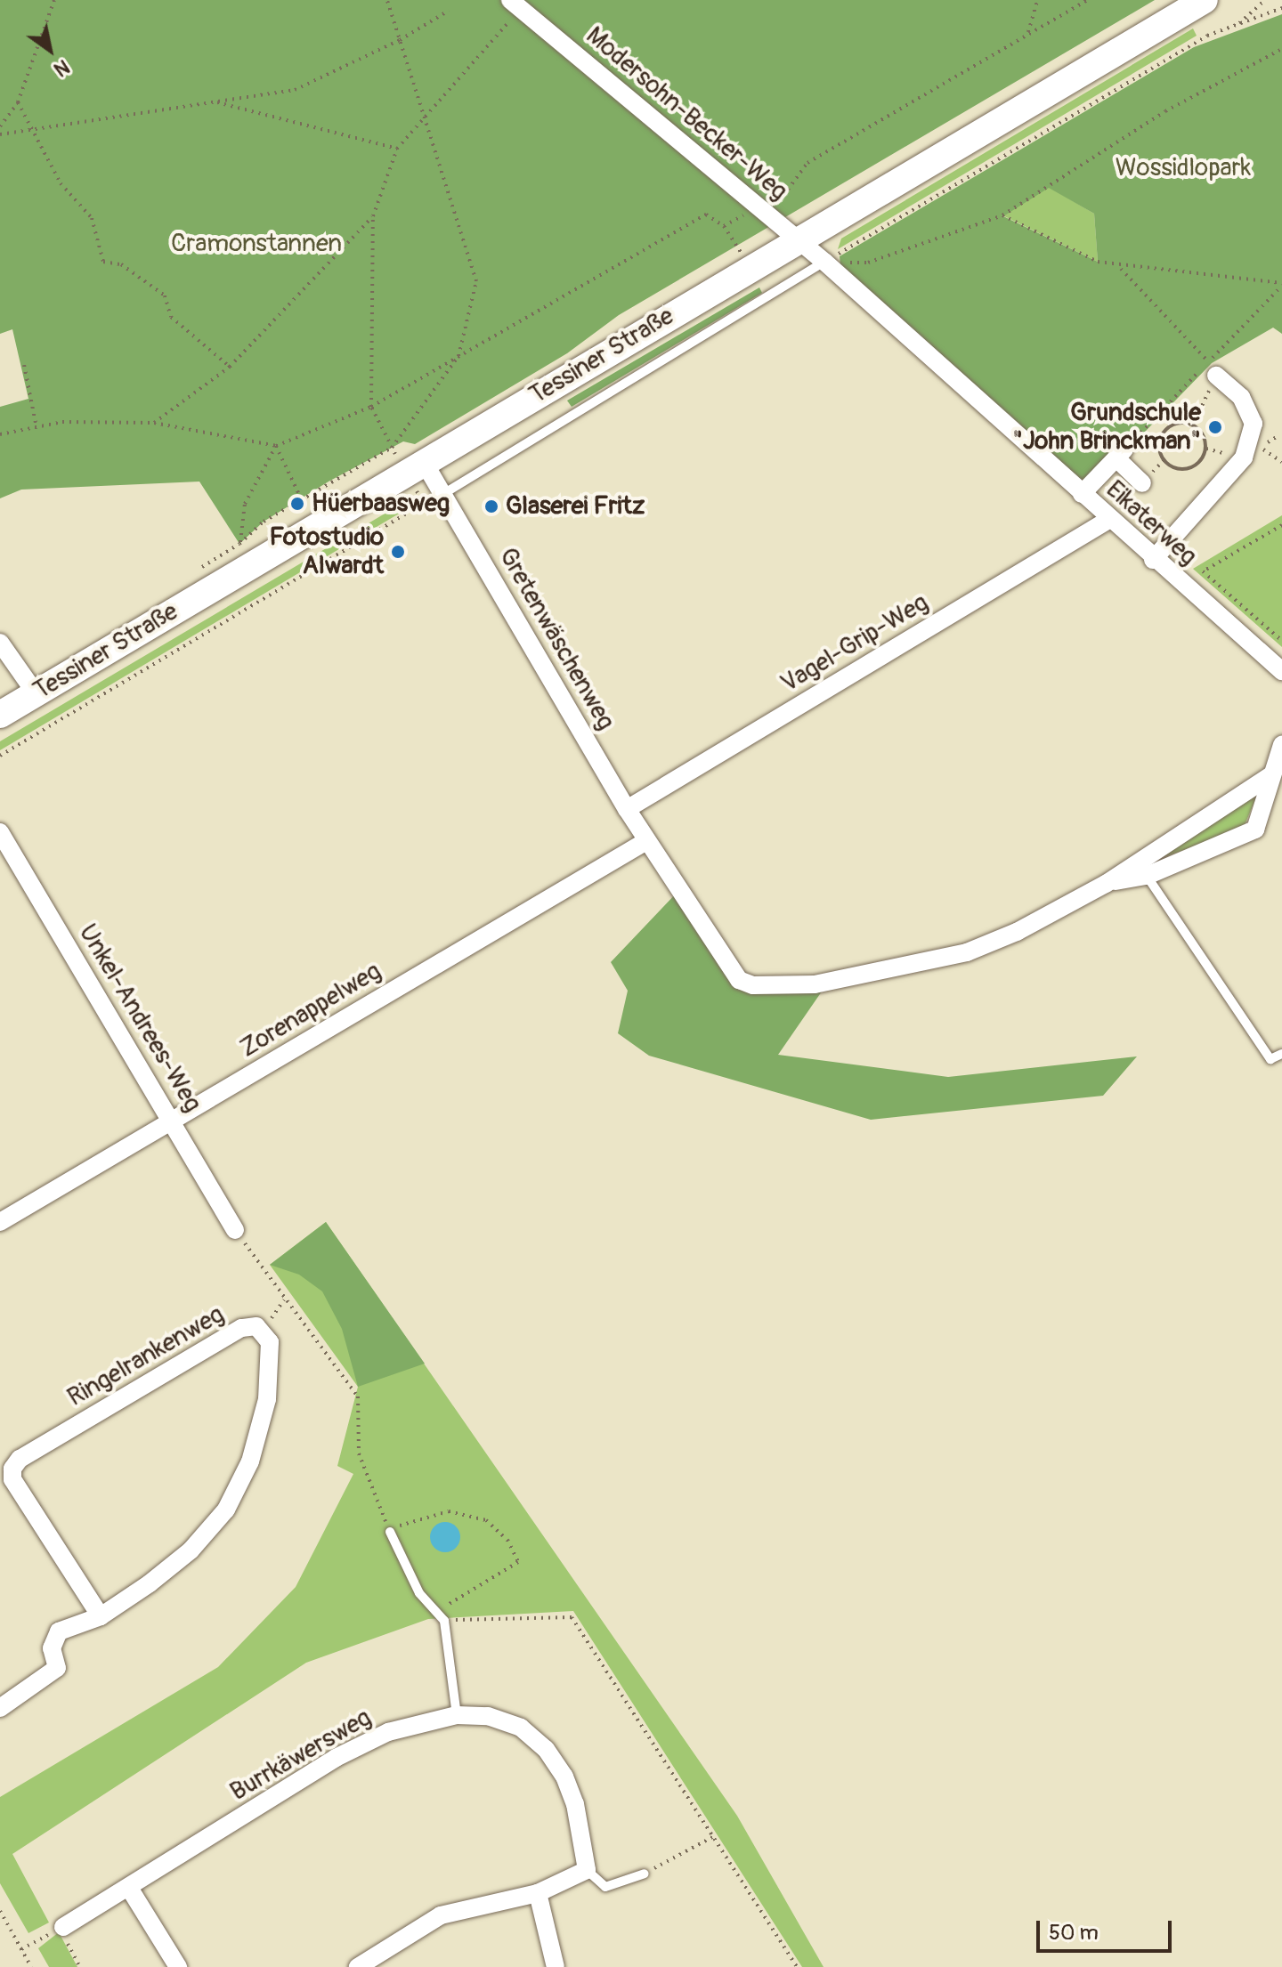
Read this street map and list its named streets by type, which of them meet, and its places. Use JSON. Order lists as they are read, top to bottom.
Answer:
{
  "streets": {
    "main road": ["Tessiner Straße"],
    "street": [
      "Modersohn-Becker-Weg",
      "Eikaterweg",
      "Gretenwäschenweg",
      "Vagel-Grip-Weg",
      "Zorenappelweg",
      "Unkel-Andrees-Weg",
      "Ringelrankenweg",
      "Burrkäwersweg"
    ]
  },
  "crossings": [
    ["Modersohn-Becker-Weg", "Tessiner Straße"],
    ["Modersohn-Becker-Weg", "Eikaterweg"],
    ["Tessiner Straße", "Eikaterweg"],
    ["Tessiner Straße", "Gretenwäschenweg"],
    ["Eikaterweg", "Vagel-Grip-Weg"],
    ["Gretenwäschenweg", "Vagel-Grip-Weg"],
    ["Gretenwäschenweg", "Zorenappelweg"],
    ["Zorenappelweg", "Unkel-Andrees-Weg"]
  ],
  "parks": ["Wossidlopark", "Cramonstannen"],
  "places": [
    "Grundschule \"John Brinckman\"",
    "Hüerbaasweg",
    "Glaserei Fritz",
    "Fotostudio Alwardt"
  ],
  "scale_bar": "50 m",
  "north": "bottom right"
}
